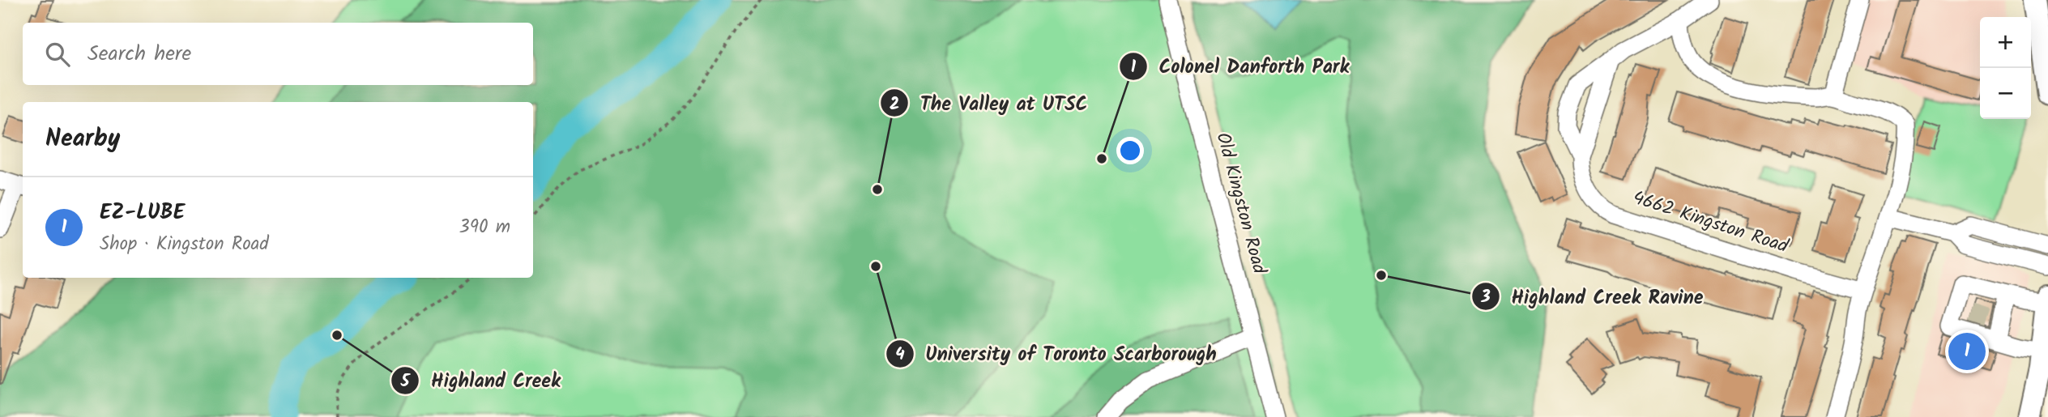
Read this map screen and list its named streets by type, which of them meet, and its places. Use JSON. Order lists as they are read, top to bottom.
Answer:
{
  "streets": {
    "street": ["Old Kingston Road", "4662 Kingston Road"]
  },
  "places": [
    "Colonel Danforth Park",
    "The Valley at UTSC",
    "University of Toronto Scarborough",
    "Highland Creek Ravine",
    "Highland Creek"
  ],
  "page": {
    "map_buttons": ["+", "−"],
    "search": "Search here",
    "heading": "Nearby",
    "list": [
      {
        "mark": "1",
        "name": "EZ-LUBE",
        "note": "Shop · Kingston Road",
        "value": "390 m"
      }
    ],
    "pins": "1"
  }
}
